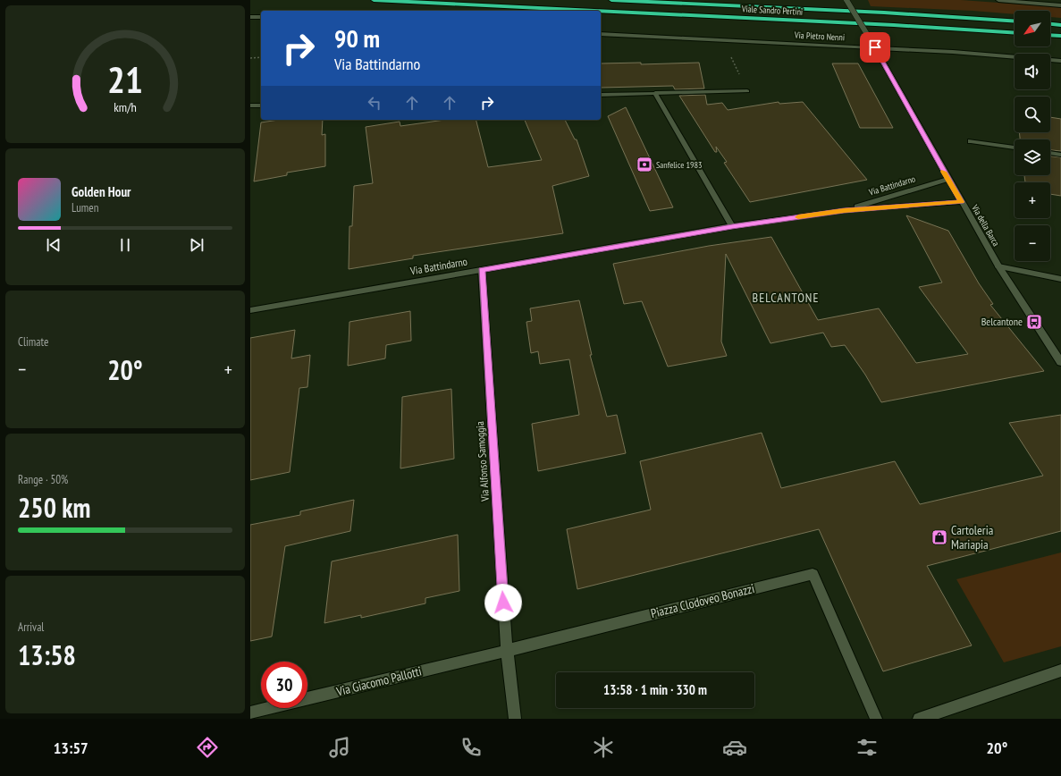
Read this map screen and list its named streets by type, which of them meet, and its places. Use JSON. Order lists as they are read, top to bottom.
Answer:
{
  "streets": {
    "highway": ["Viale Sandro Pertini"],
    "street": [
      "Via Pietro Nenni",
      "Via Battindarno",
      "Via della Barca",
      "Via Alfonso Samoggia",
      "Piazza Clodoveo Bonazzi",
      "Via Giacomo Pallotti"
    ]
  },
  "crossings": [
    ["Via Pietro Nenni", "Via della Barca"],
    ["Via Battindarno", "Via della Barca"],
    ["Via Battindarno", "Via Alfonso Samoggia"],
    ["Via Alfonso Samoggia", "Piazza Clodoveo Bonazzi"],
    ["Via Alfonso Samoggia", "Via Giacomo Pallotti"],
    ["Piazza Clodoveo Bonazzi", "Via Giacomo Pallotti"]
  ],
  "districts": ["BELCANTONE"],
  "places": {
    "bank": ["Sanfelice 1983"],
    "bus stop": ["Belcantone"],
    "shop": ["Cartoleria Mariapia"]
  },
  "north": "bottom left",
  "page": {
    "map_buttons": ["+", "−"],
    "turn": ["90 m", "Via Battindarno"],
    "song": ["Golden Hour", "Lumen"],
    "tile": [
      "Climate",
      ["Range · 50%", "250 km"],
      ["Arrival", "13:58"]
    ],
    "heat": ["−", "20°", "+"],
    "limit": "30",
    "trip": "13:58 · 1 min · 330 m",
    "tabs": ["13:57", "20°"],
    "gauge": ["21", "km/h"]
  }
}
